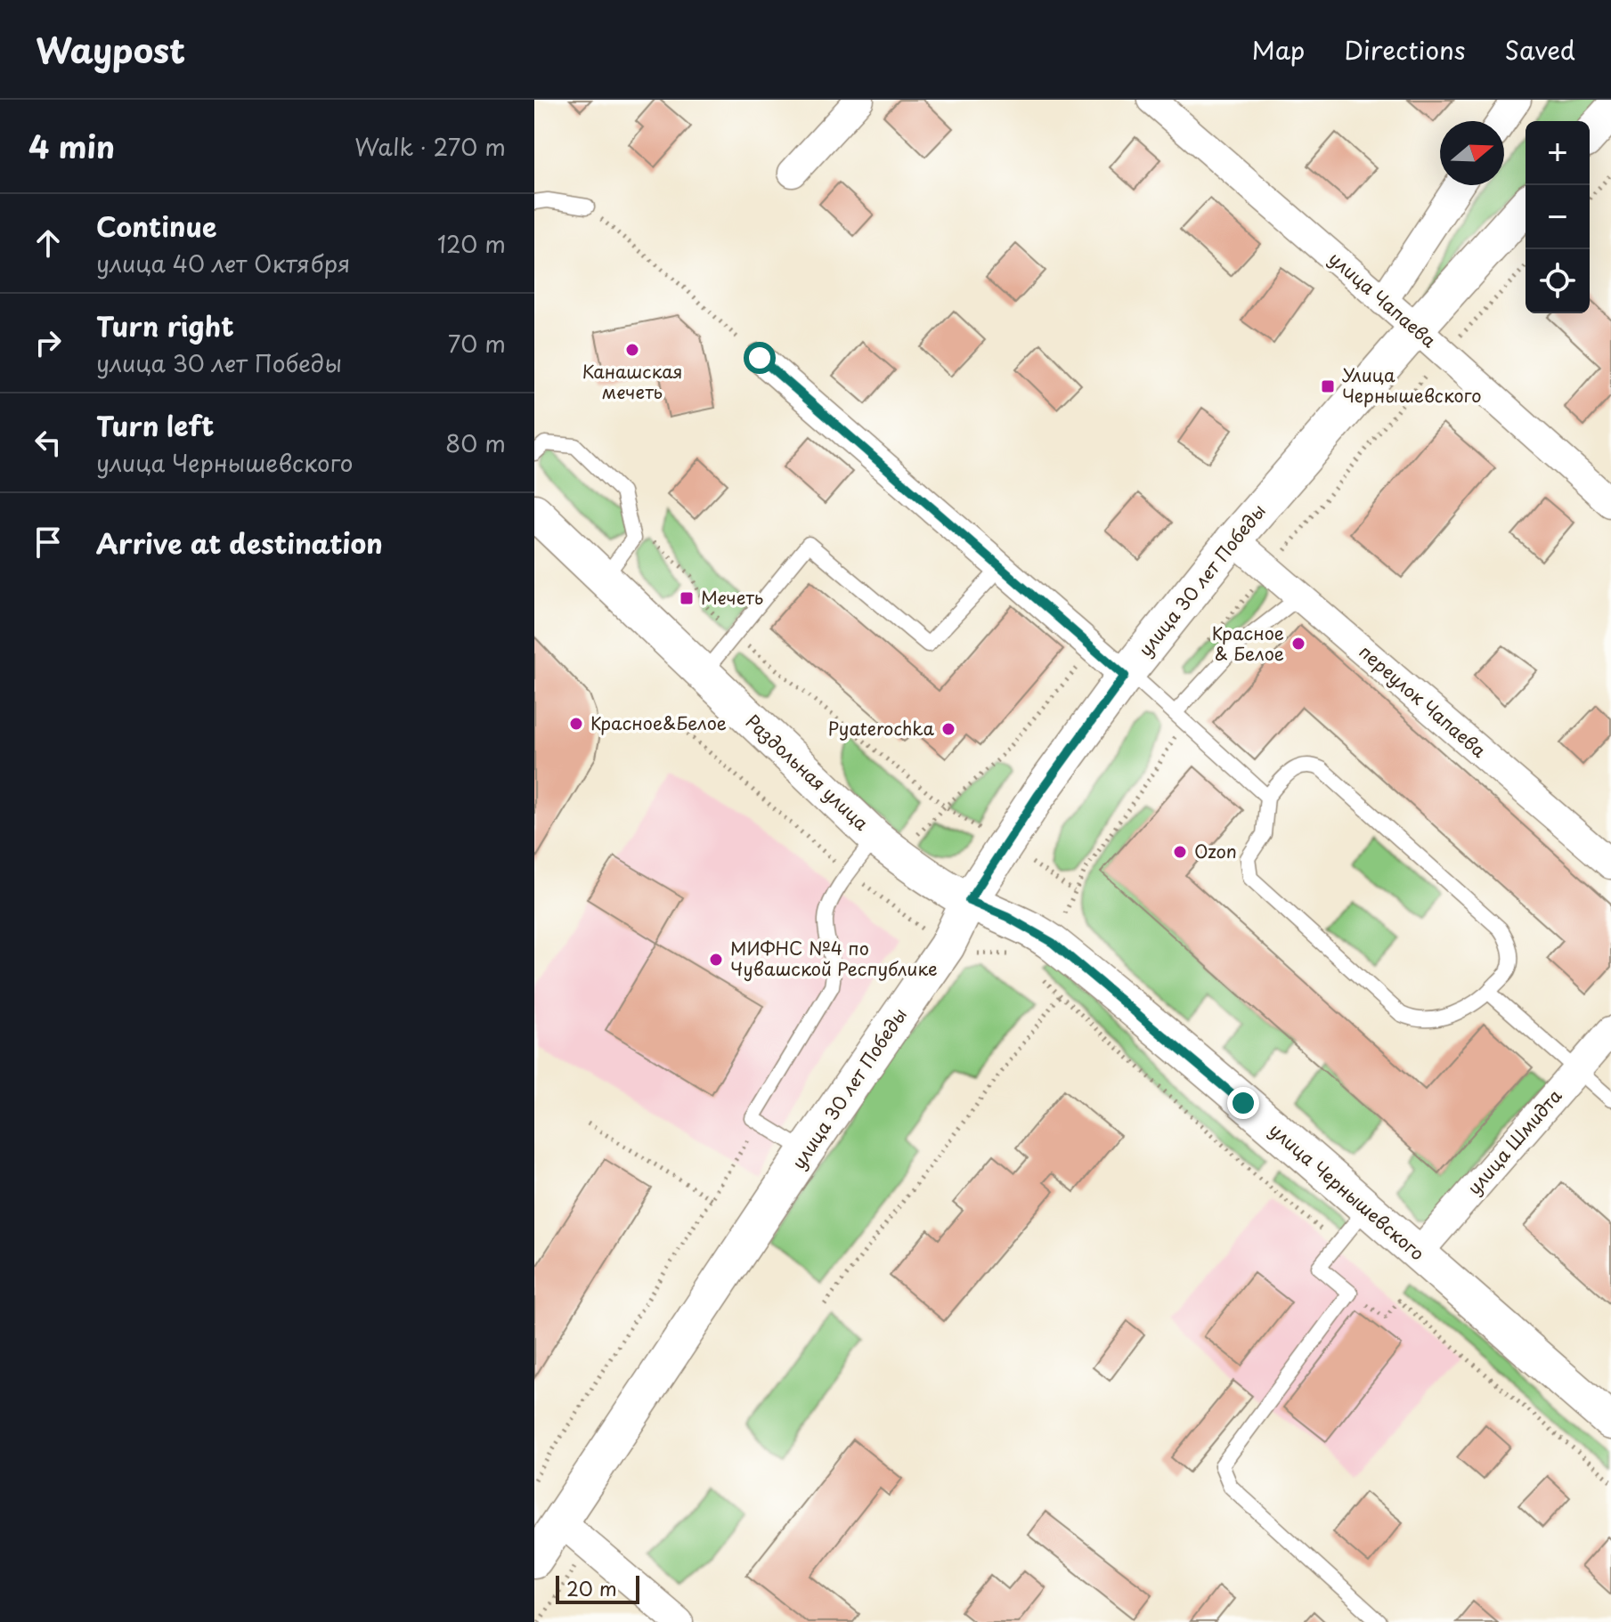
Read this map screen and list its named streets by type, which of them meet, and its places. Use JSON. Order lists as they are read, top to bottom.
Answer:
{
  "streets": {
    "street": [
      "улица Чапаева",
      "улица 30 лет Победы",
      "переулок Чапаева",
      "Раздольная улица",
      "улица Шмидта",
      "улица Чернышевского"
    ]
  },
  "crossings": [
    ["улица Чапаева", "улица 30 лет Победы"],
    ["улица 30 лет Победы", "переулок Чапаева"],
    ["улица 30 лет Победы", "Раздольная улица"],
    ["улица 30 лет Победы", "улица Чернышевского"],
    ["Раздольная улица", "улица Чернышевского"],
    ["улица Шмидта", "улица Чернышевского"]
  ],
  "places": {
    "other": [
      "Канашская мечеть",
      "Красное & Белое",
      "Красное&Белое",
      "Pyaterochka",
      "Ozon",
      "МИФНС №4 по Чувашской Республике"
    ],
    "transit": ["Улица Чернышевского", "Мечеть"]
  },
  "scale_bar": "20 m",
  "north": "right",
  "page": {
    "header": "Waypost",
    "nav": ["Map", "Directions", "Saved"],
    "heading": ["4 min", "Walk · 270 m"],
    "map_buttons": ["+", "−"],
    "list": [
      ["Continue", "улица 40 лет Октября", "120 m"],
      ["Turn right", "улица 30 лет Победы", "70 m"],
      ["Turn left", "улица Чернышевского", "80 m"],
      "Arrive at destination"
    ],
    "scale": "20 m"
  }
}
